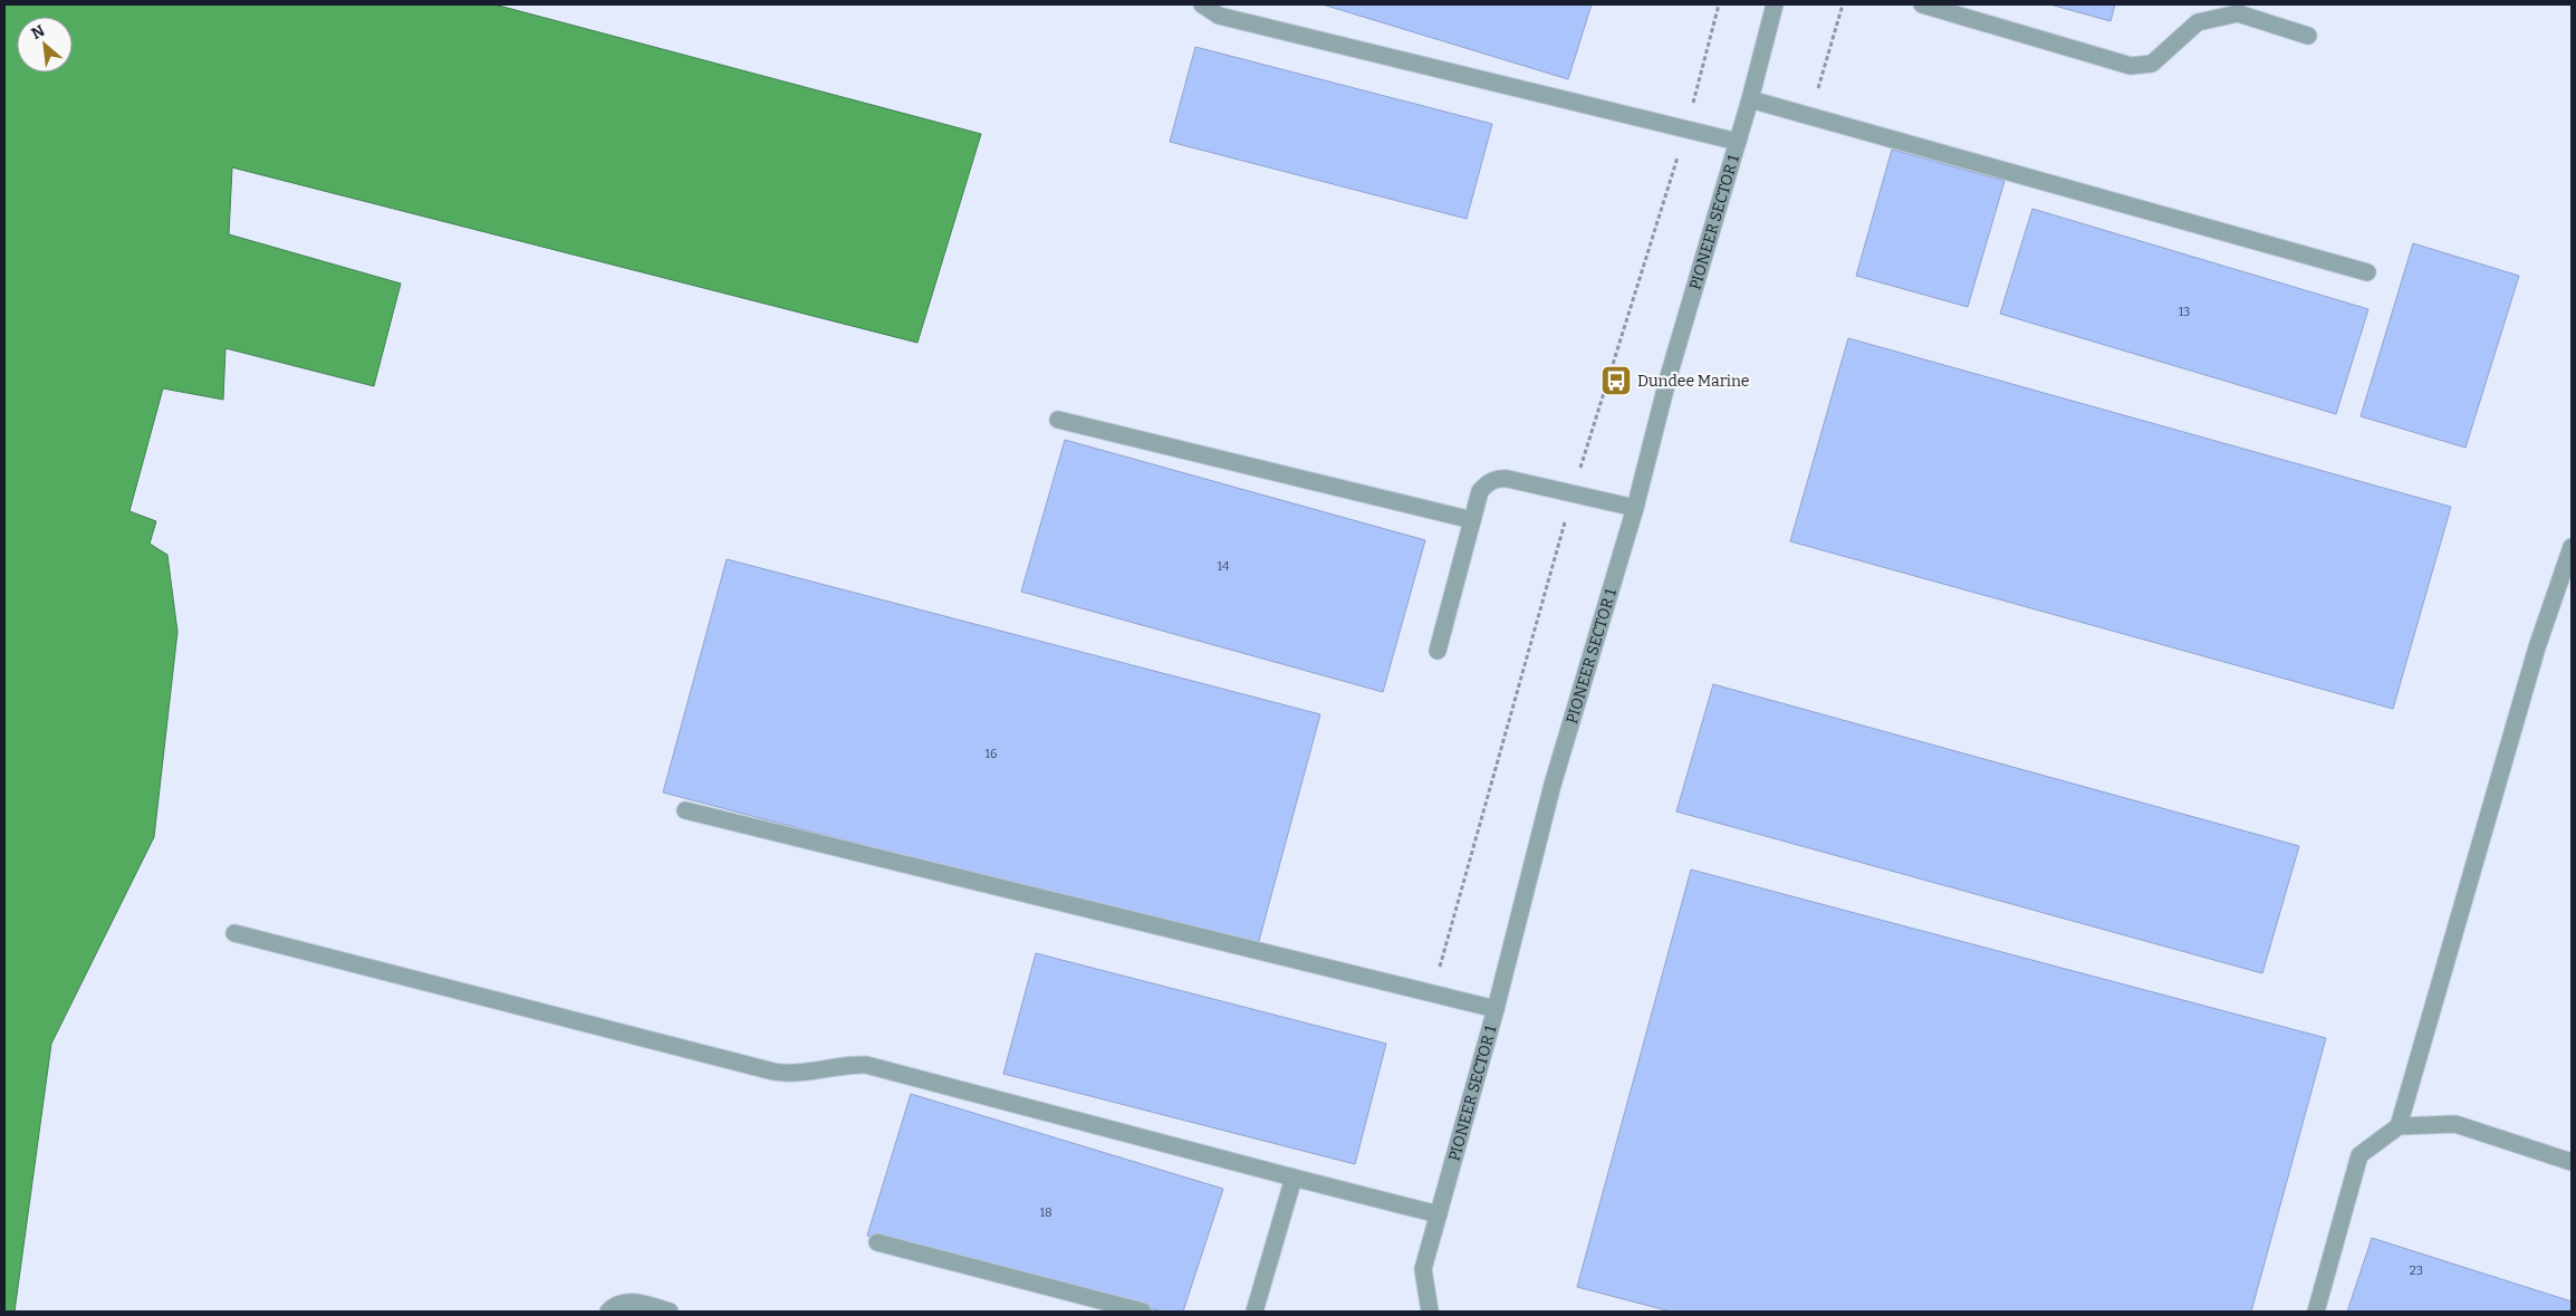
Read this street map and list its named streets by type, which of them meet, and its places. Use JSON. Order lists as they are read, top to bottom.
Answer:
{
  "streets": {
    "street": ["PIONEER SECTOR 1"]
  },
  "places": {
    "bus stop": ["Dundee Marine"]
  },
  "house_numbers": [
    "13",
    "14",
    "16",
    "18",
    "23"
  ],
  "north": "top left"
}
